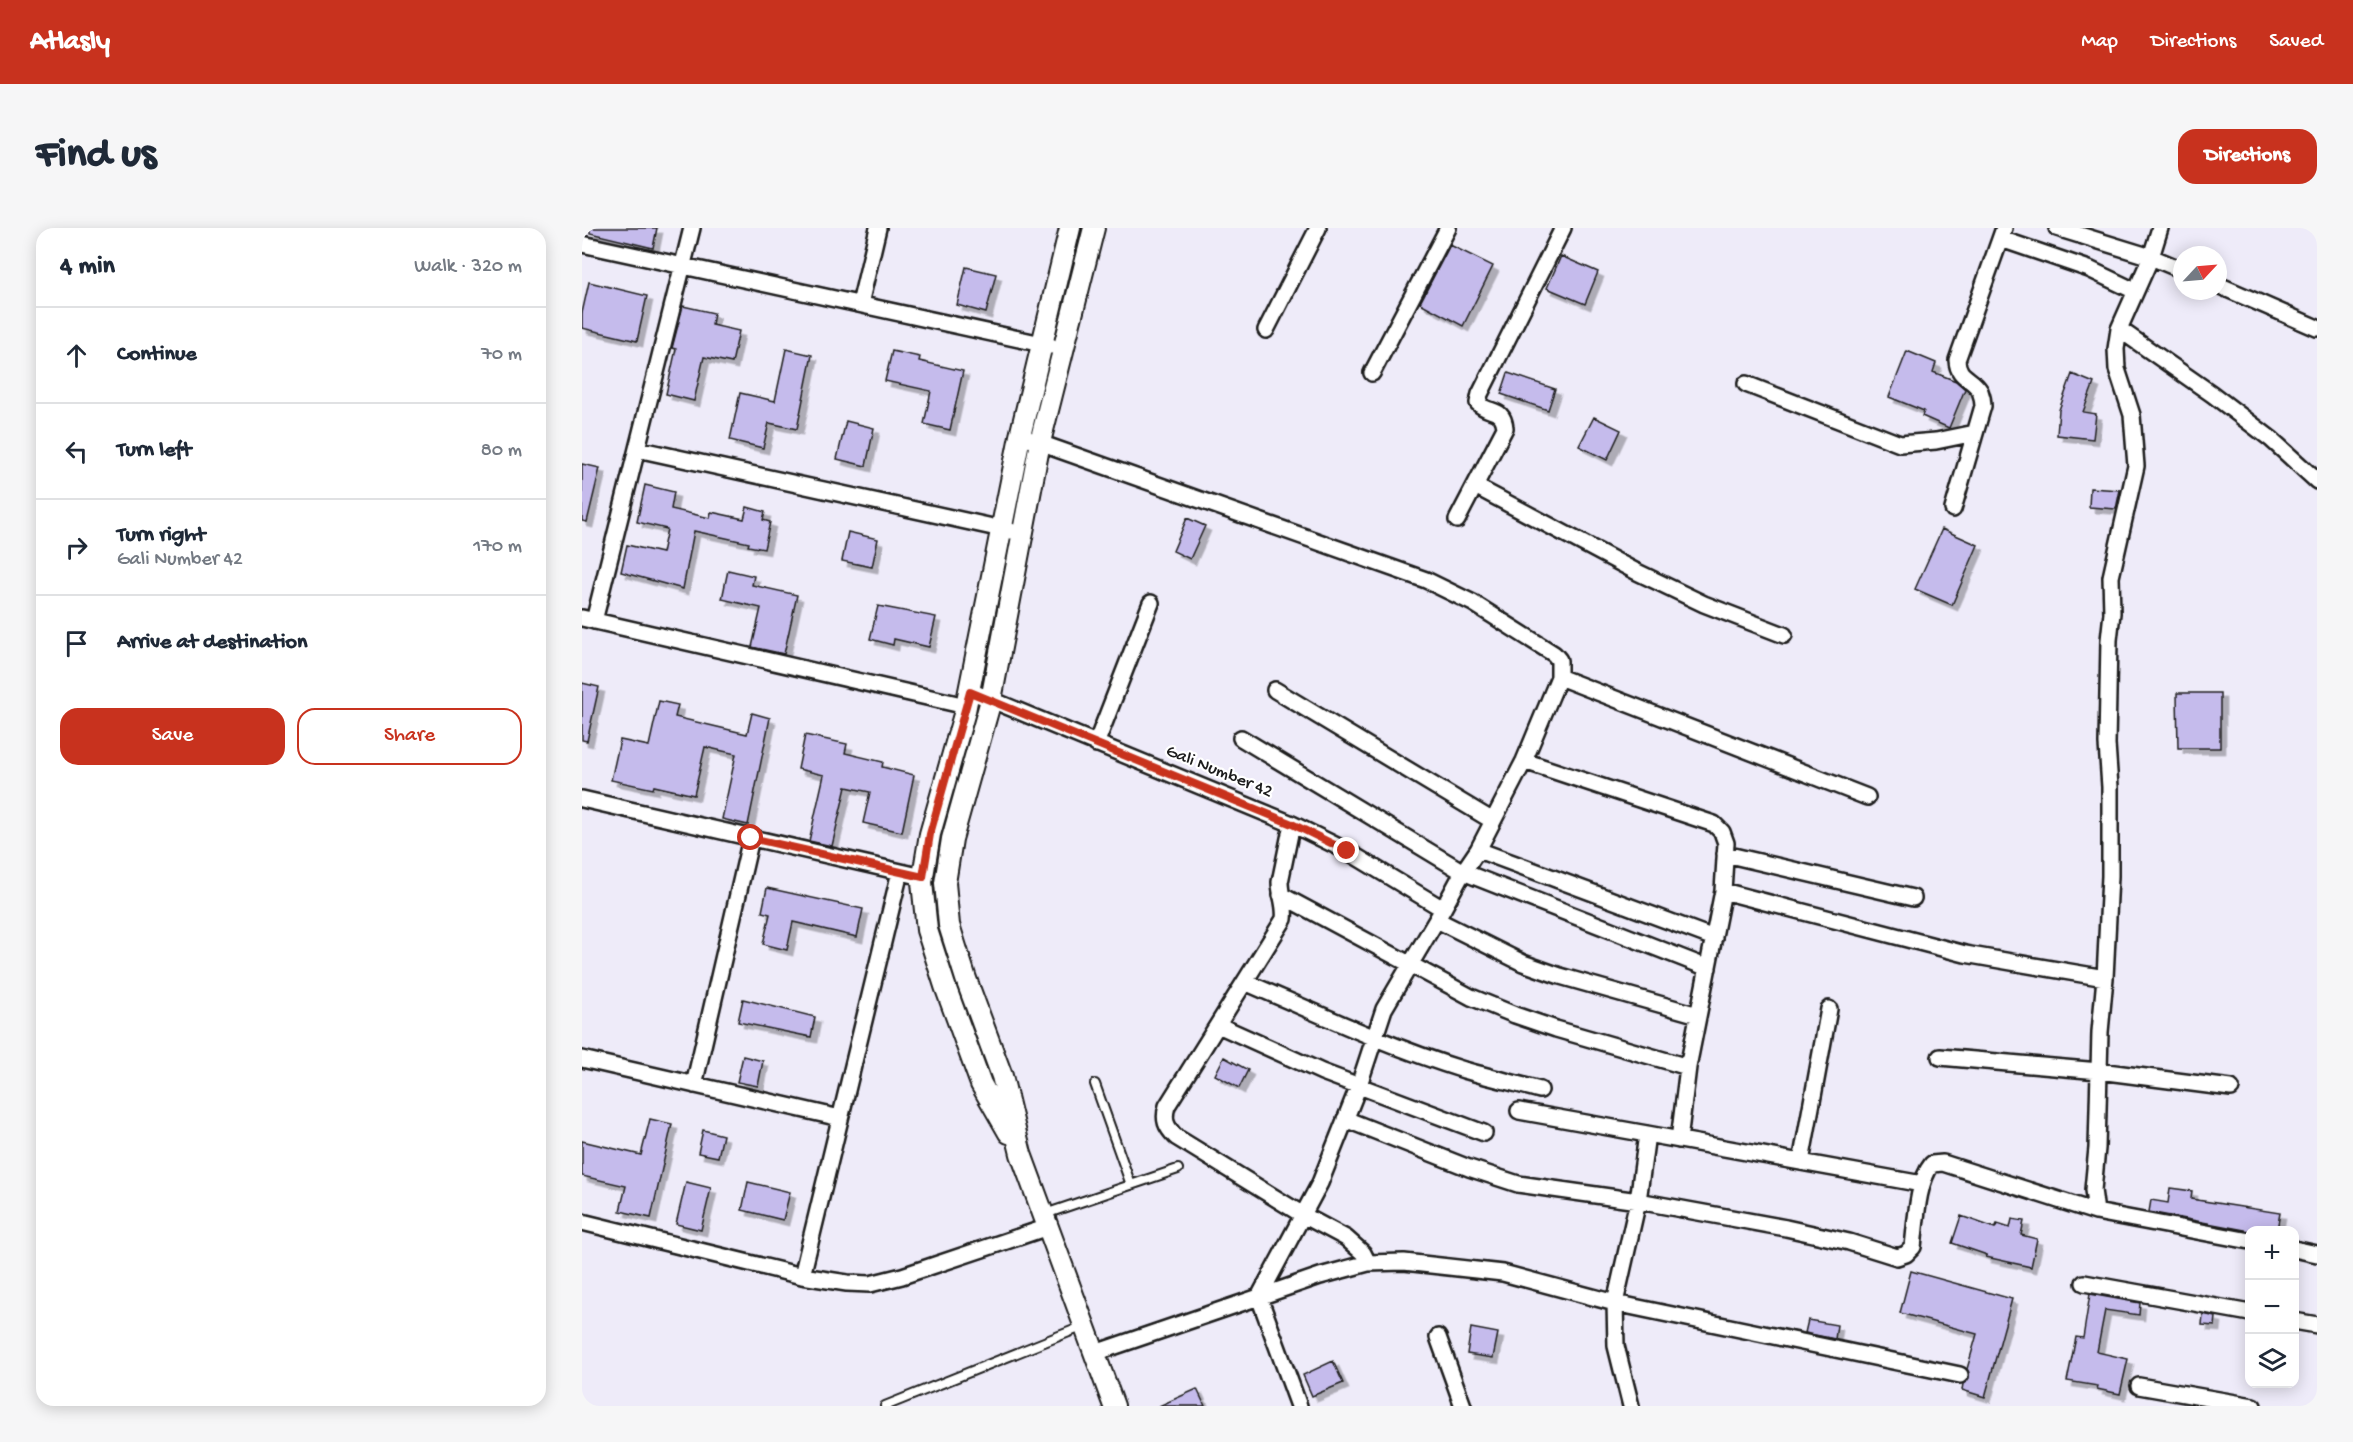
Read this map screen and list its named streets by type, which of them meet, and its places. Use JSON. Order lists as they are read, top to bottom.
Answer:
{
  "streets": {
    "street": ["Gali Number 42"]
  },
  "north": "top right",
  "page": {
    "header": "Atlasly",
    "nav": ["Map", "Directions", "Saved"],
    "buttons": [
      "Directions",
      ["Save", "Share"]
    ],
    "title": "Find us",
    "heading": ["4 min", "Walk · 320 m"],
    "list": [
      ["Continue", "70 m"],
      ["Turn left", "80 m"],
      ["Turn right", "Gali Number 42", "170 m"],
      "Arrive at destination"
    ],
    "map_buttons": ["+", "−"]
  }
}
